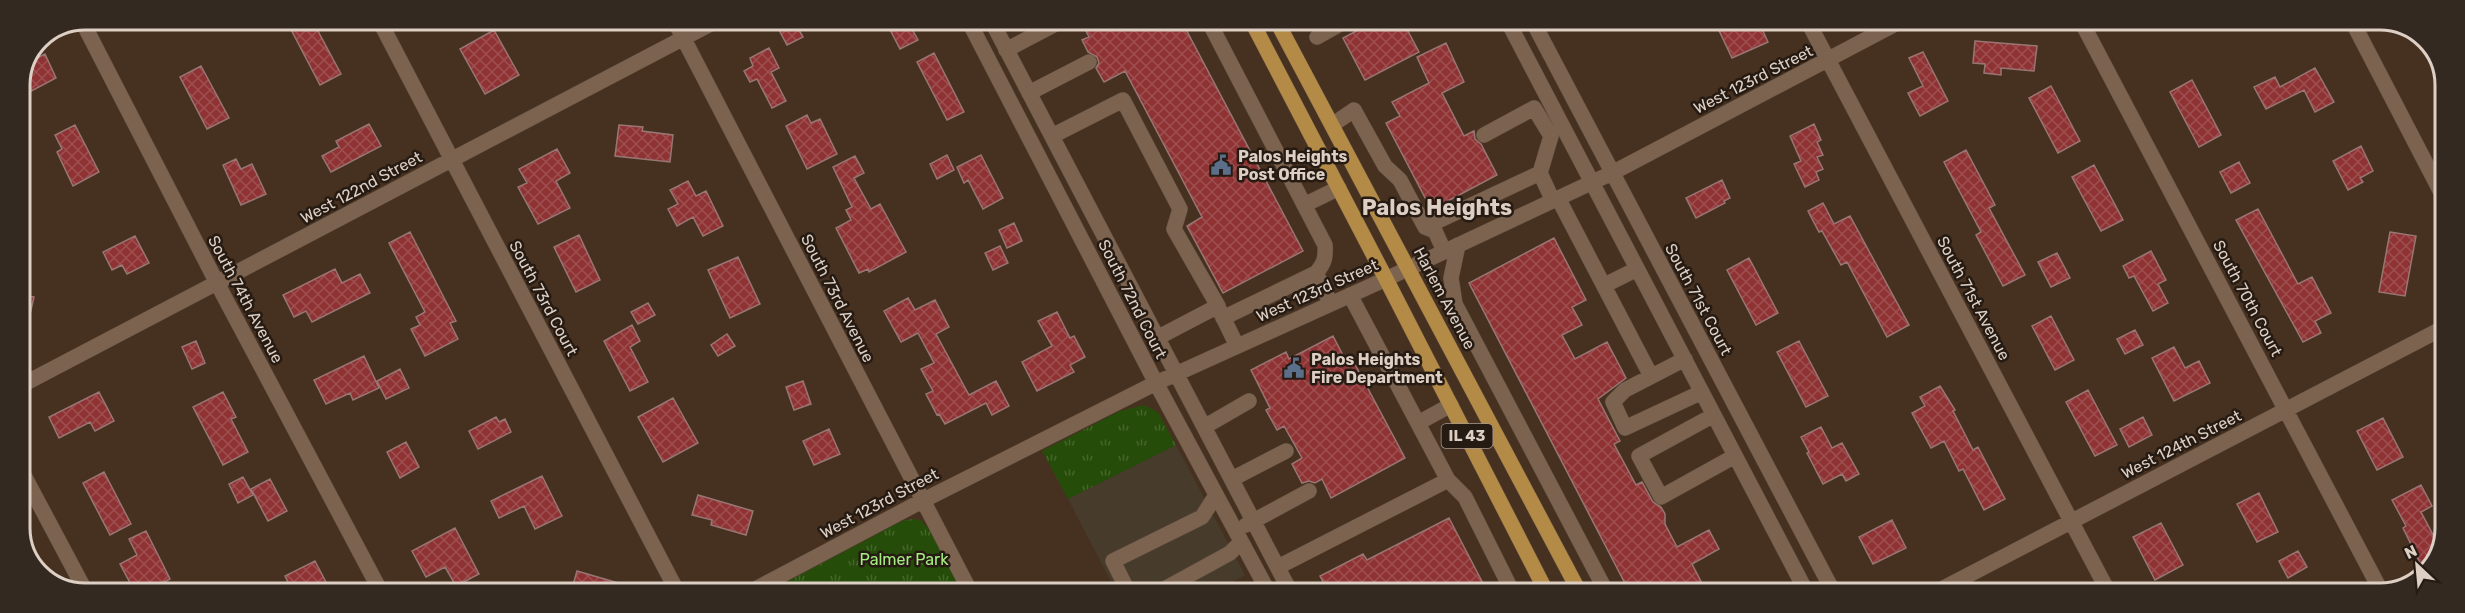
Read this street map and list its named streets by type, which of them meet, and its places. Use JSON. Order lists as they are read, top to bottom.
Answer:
{
  "streets": {
    "main road": ["Harlem Avenue", "IL 43"],
    "street": [
      "West 123rd Street",
      "West 122nd Street",
      "South 73rd Court",
      "South 73rd Avenue",
      "South 71st Avenue",
      "South 70th Court",
      "South 74th Avenue",
      "South 72nd Court",
      "South 71st Court",
      "West 124th Street"
    ]
  },
  "crossings": [
    ["West 123rd Street", "South 73rd Avenue"],
    ["West 123rd Street", "Harlem Avenue"],
    ["West 123rd Street", "South 71st Avenue"],
    ["West 123rd Street", "South 72nd Court"],
    ["West 123rd Street", "South 71st Court"],
    ["West 123rd Street", "IL 43"],
    ["West 122nd Street", "South 73rd Court"],
    ["West 122nd Street", "South 73rd Avenue"],
    ["West 122nd Street", "South 74th Avenue"],
    ["South 71st Avenue", "West 124th Street"],
    ["South 70th Court", "West 124th Street"]
  ],
  "districts": ["Palos Heights"],
  "parks": ["Palmer Park"],
  "places": {
    "public building": ["Palos Heights Post Office", "Palos Heights Fire Department"]
  },
  "north": "top left"
}
